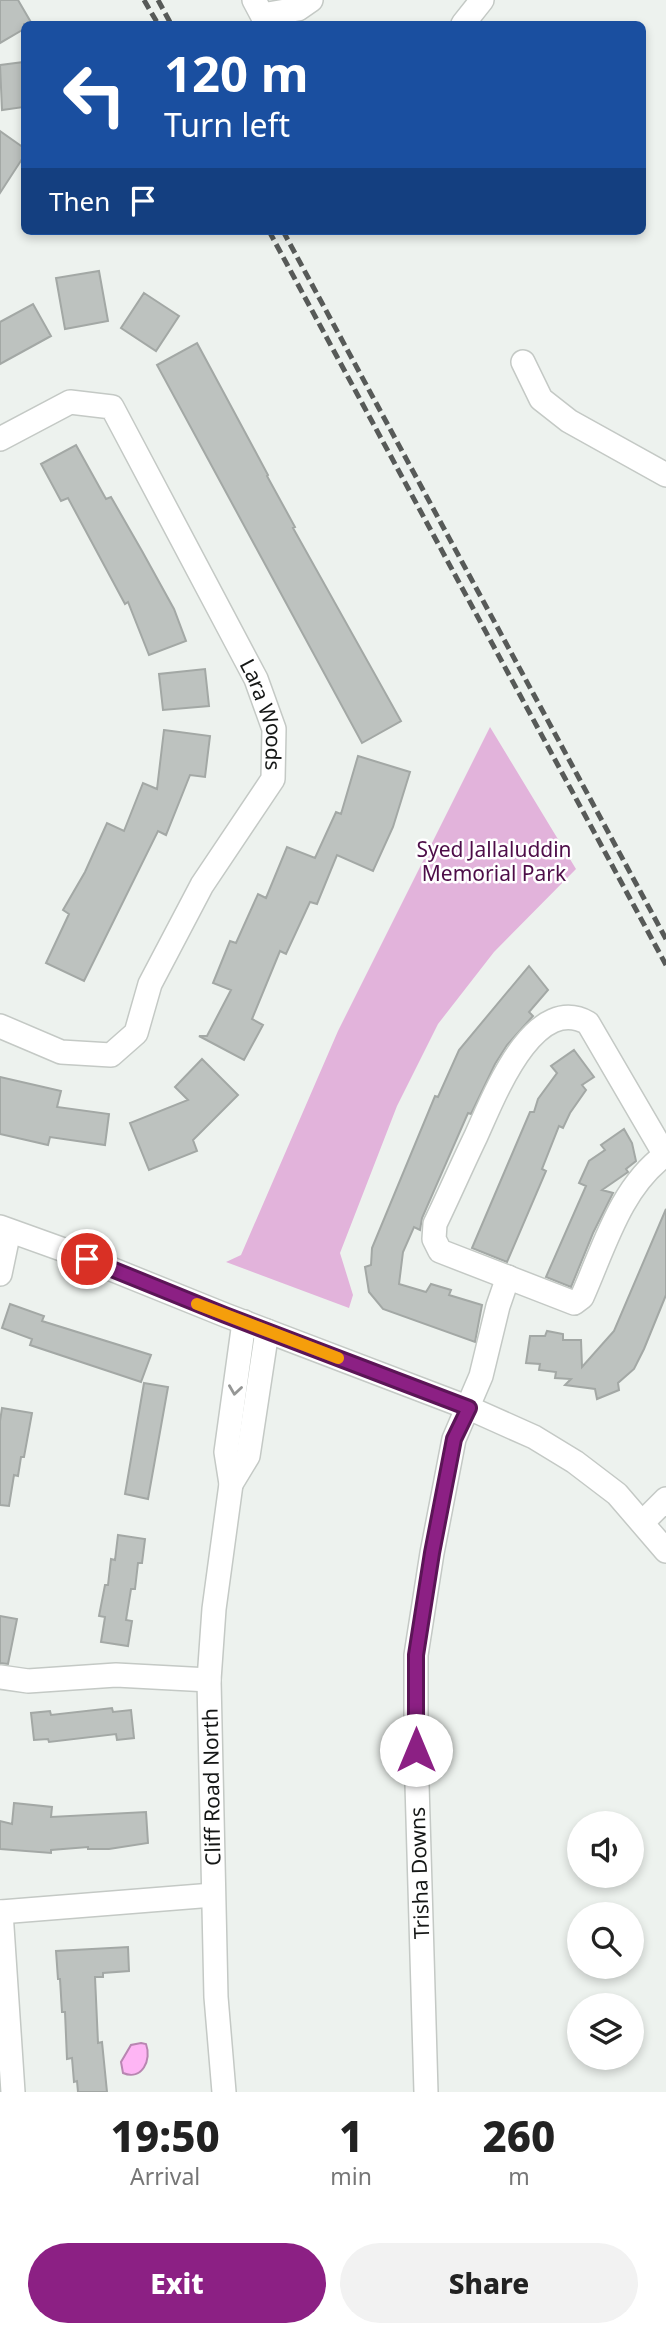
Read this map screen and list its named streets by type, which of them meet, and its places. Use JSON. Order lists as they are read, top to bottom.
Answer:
{
  "streets": {
    "street": ["Lara Woods", "Cliff Road North", "Trisha Downs"]
  },
  "parks": ["Syed Jallaluddin Memorial Park"],
  "page": {
    "turn": ["120 m", "Turn left"],
    "then": "Then",
    "eta": [
      "19:50",
      "Arrival",
      "1",
      "min",
      "260",
      "m"
    ],
    "buttons": ["Exit", "Share"]
  }
}
